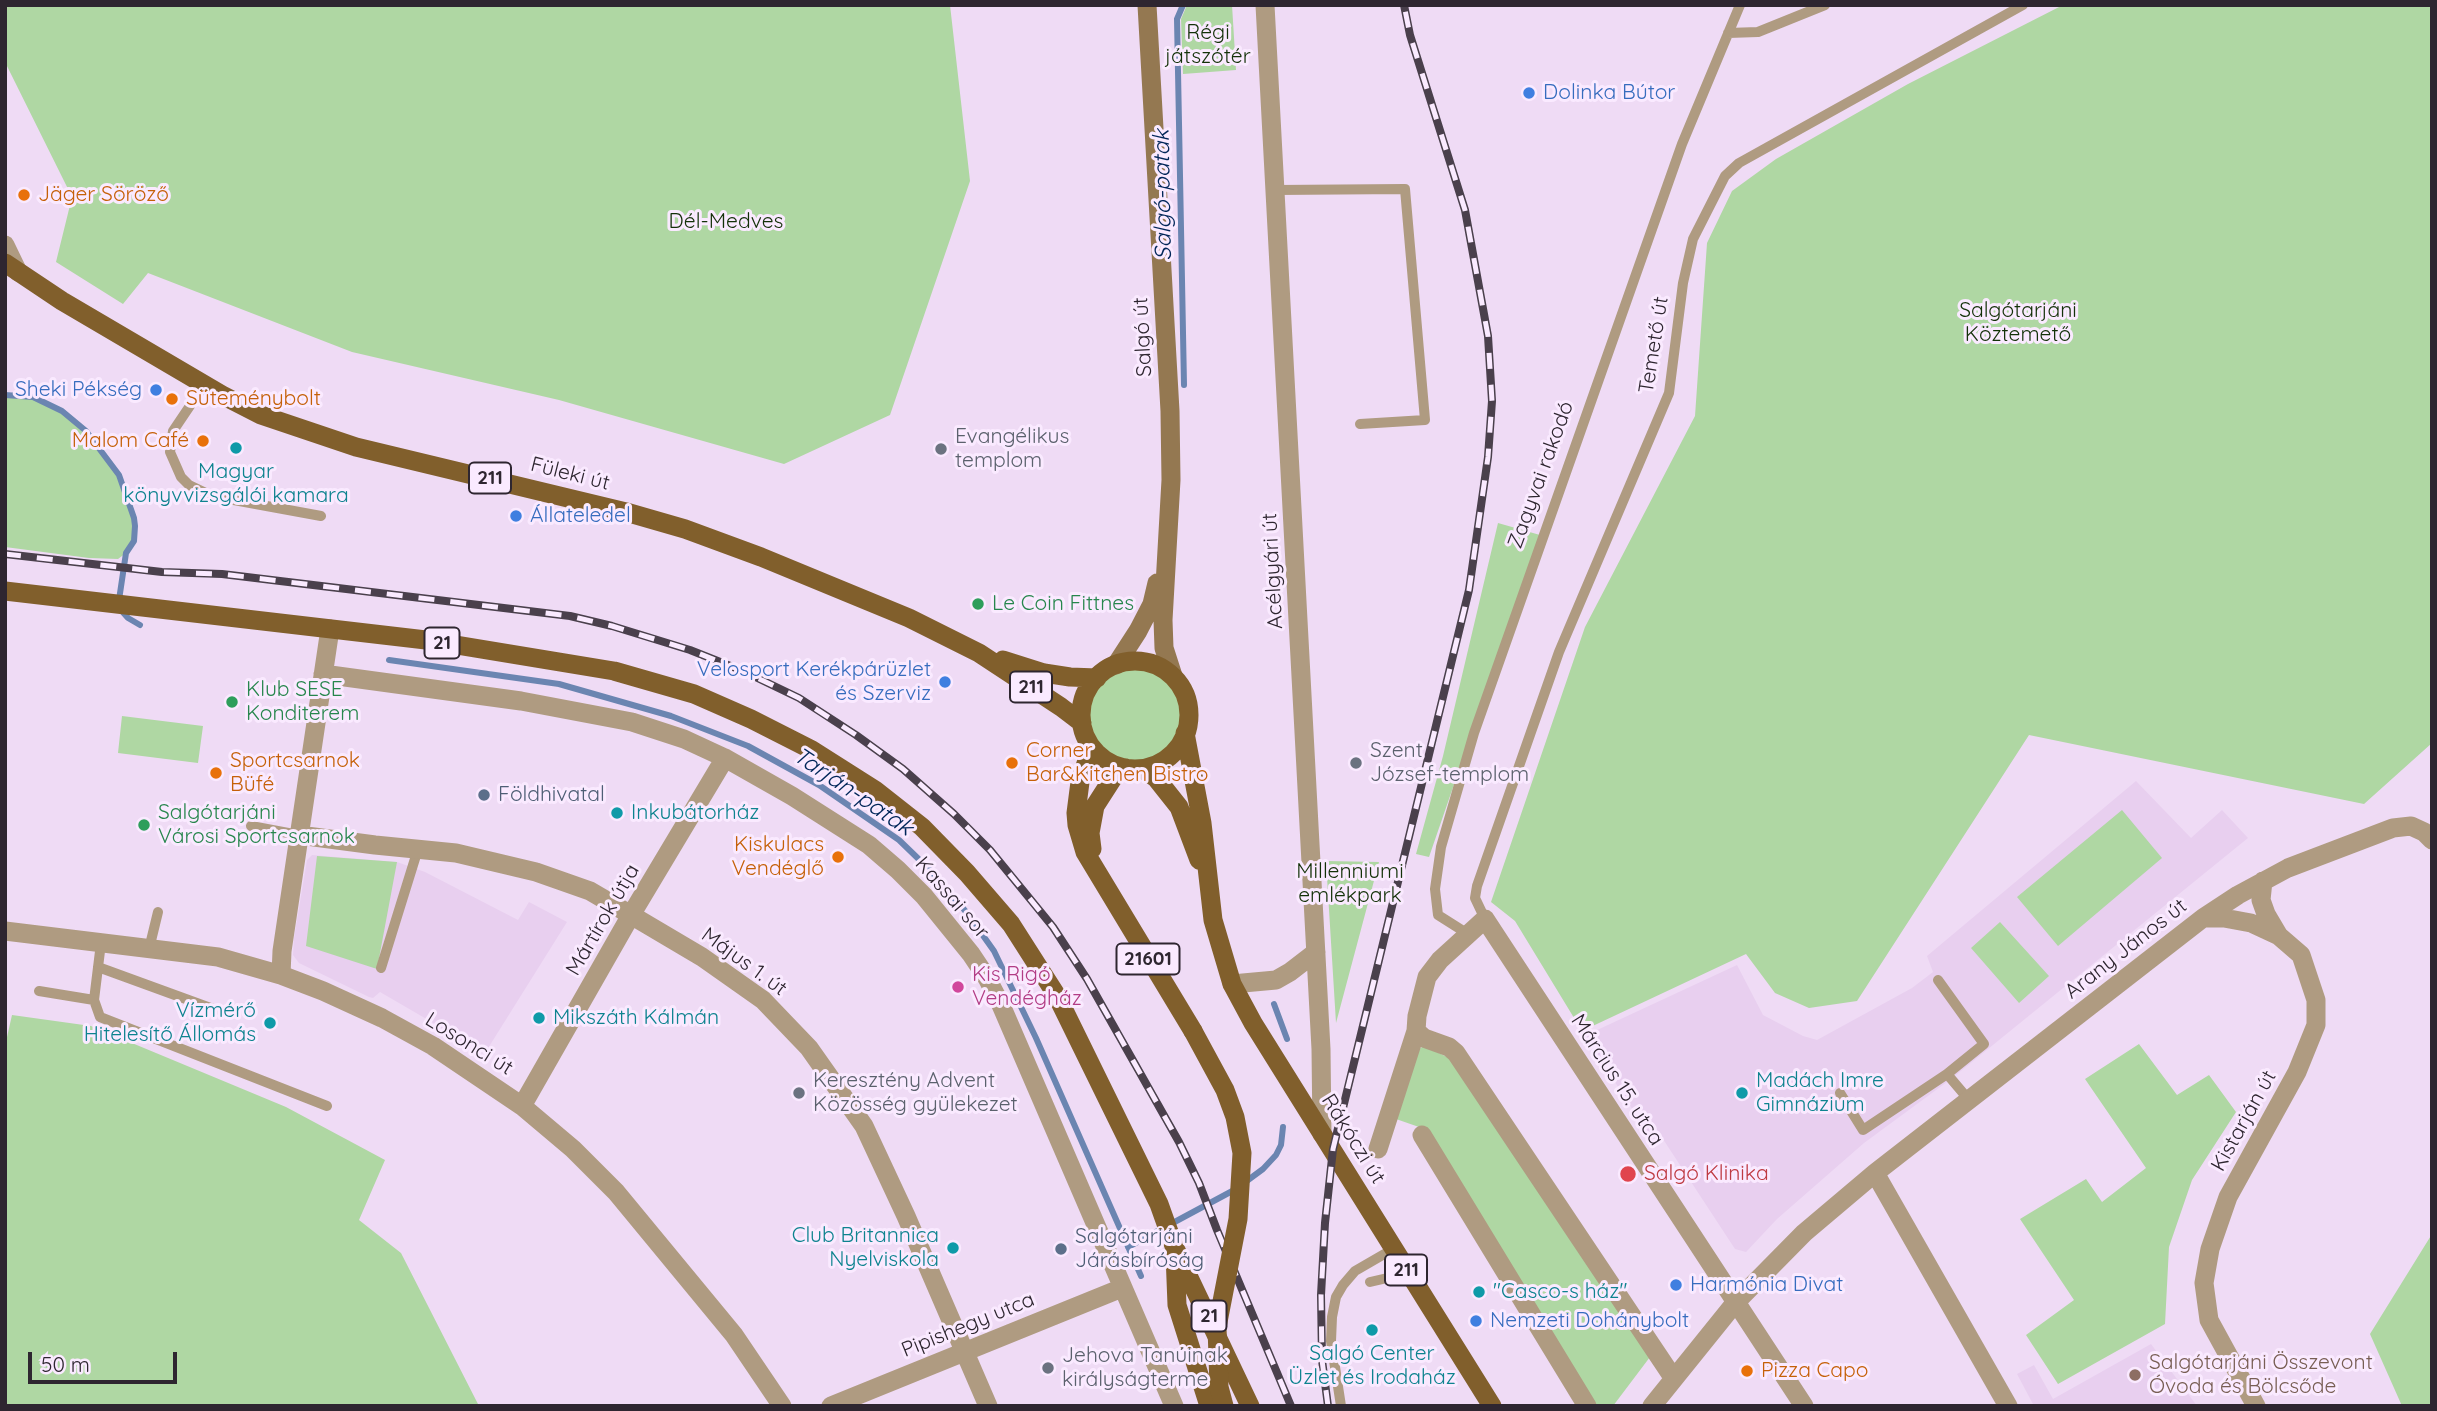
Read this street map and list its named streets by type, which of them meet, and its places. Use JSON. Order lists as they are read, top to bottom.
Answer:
{
  "streets": {
    "main road": [
      "Salgó út",
      "Füleki út",
      "211",
      "21",
      "21601",
      "Rákóczi út"
    ],
    "street": [
      "Acélgyári út",
      "Kassai sor",
      "Mártírok útja",
      "Arany János út",
      "Május 1. út",
      "Losonci út",
      "Március 15. utca",
      "Kistarján út",
      "Pipishegy utca"
    ],
    "lane": ["Temető út", "Zagyvai rakodó"]
  },
  "crossings": [
    ["Temető út", "Március 15. utca"],
    ["Füleki út", "211"],
    ["211", "21601"],
    ["211", "Rákóczi út"],
    ["Acélgyári út", "Rákóczi út"],
    ["Kassai sor", "Mártírok útja"],
    ["Kassai sor", "Pipishegy utca"],
    ["Mártírok útja", "Május 1. út"],
    ["Mártírok útja", "Losonci út"],
    ["Arany János út", "Március 15. utca"],
    ["Arany János út", "Kistarján út"],
    ["Május 1. út", "Pipishegy utca"]
  ],
  "water": ["Salgó-patak", "Tarján-patak"],
  "parks": [
    "Régi játszótér",
    "Dél-Medves",
    "Salgótarjáni Köztemető",
    "Millenniumi emlékpark"
  ],
  "places": [
    "Dolinka Bútor",
    "Jäger Söröző",
    "Sheki Pékség",
    "Süteménybolt",
    "Malom Café",
    "Magyar könyvvizsgálói kamara",
    "Evangélikus templom",
    "Állateledel",
    "Le Coin Fittnes",
    "Velosport Kerékpárüzlet és Szerviz",
    "Klub SESE Konditerem",
    "Corner Bar&Kitchen Bistro",
    "Szent József-templom",
    "Sportcsarnok Büfé",
    "Földhivatal",
    "Inkubátorház",
    "Salgótarjáni Városi Sportcsarnok",
    "Kiskulacs Vendéglő",
    "Kis Rigó Vendégház",
    "Mikszáth Kálmán",
    "Vízmérő Hitelesítő Állomás",
    "Keresztény Advent Közösség gyülekezet",
    "Madách Imre Gimnázium",
    "Salgó Klinika",
    "Club Britannica Nyelviskola",
    "Salgótarjáni Járásbíróság",
    "Harmónia Divat",
    "\"Casco-s ház\"",
    "Nemzeti Dohánybolt",
    "Salgó Center Üzlet és Irodaház",
    "Jehova Tanúinak királyságterme",
    "Pizza Capo",
    "Salgótarjáni Összevont Óvoda és Bölcsőde"
  ],
  "scale_bar": "50 m"
}
